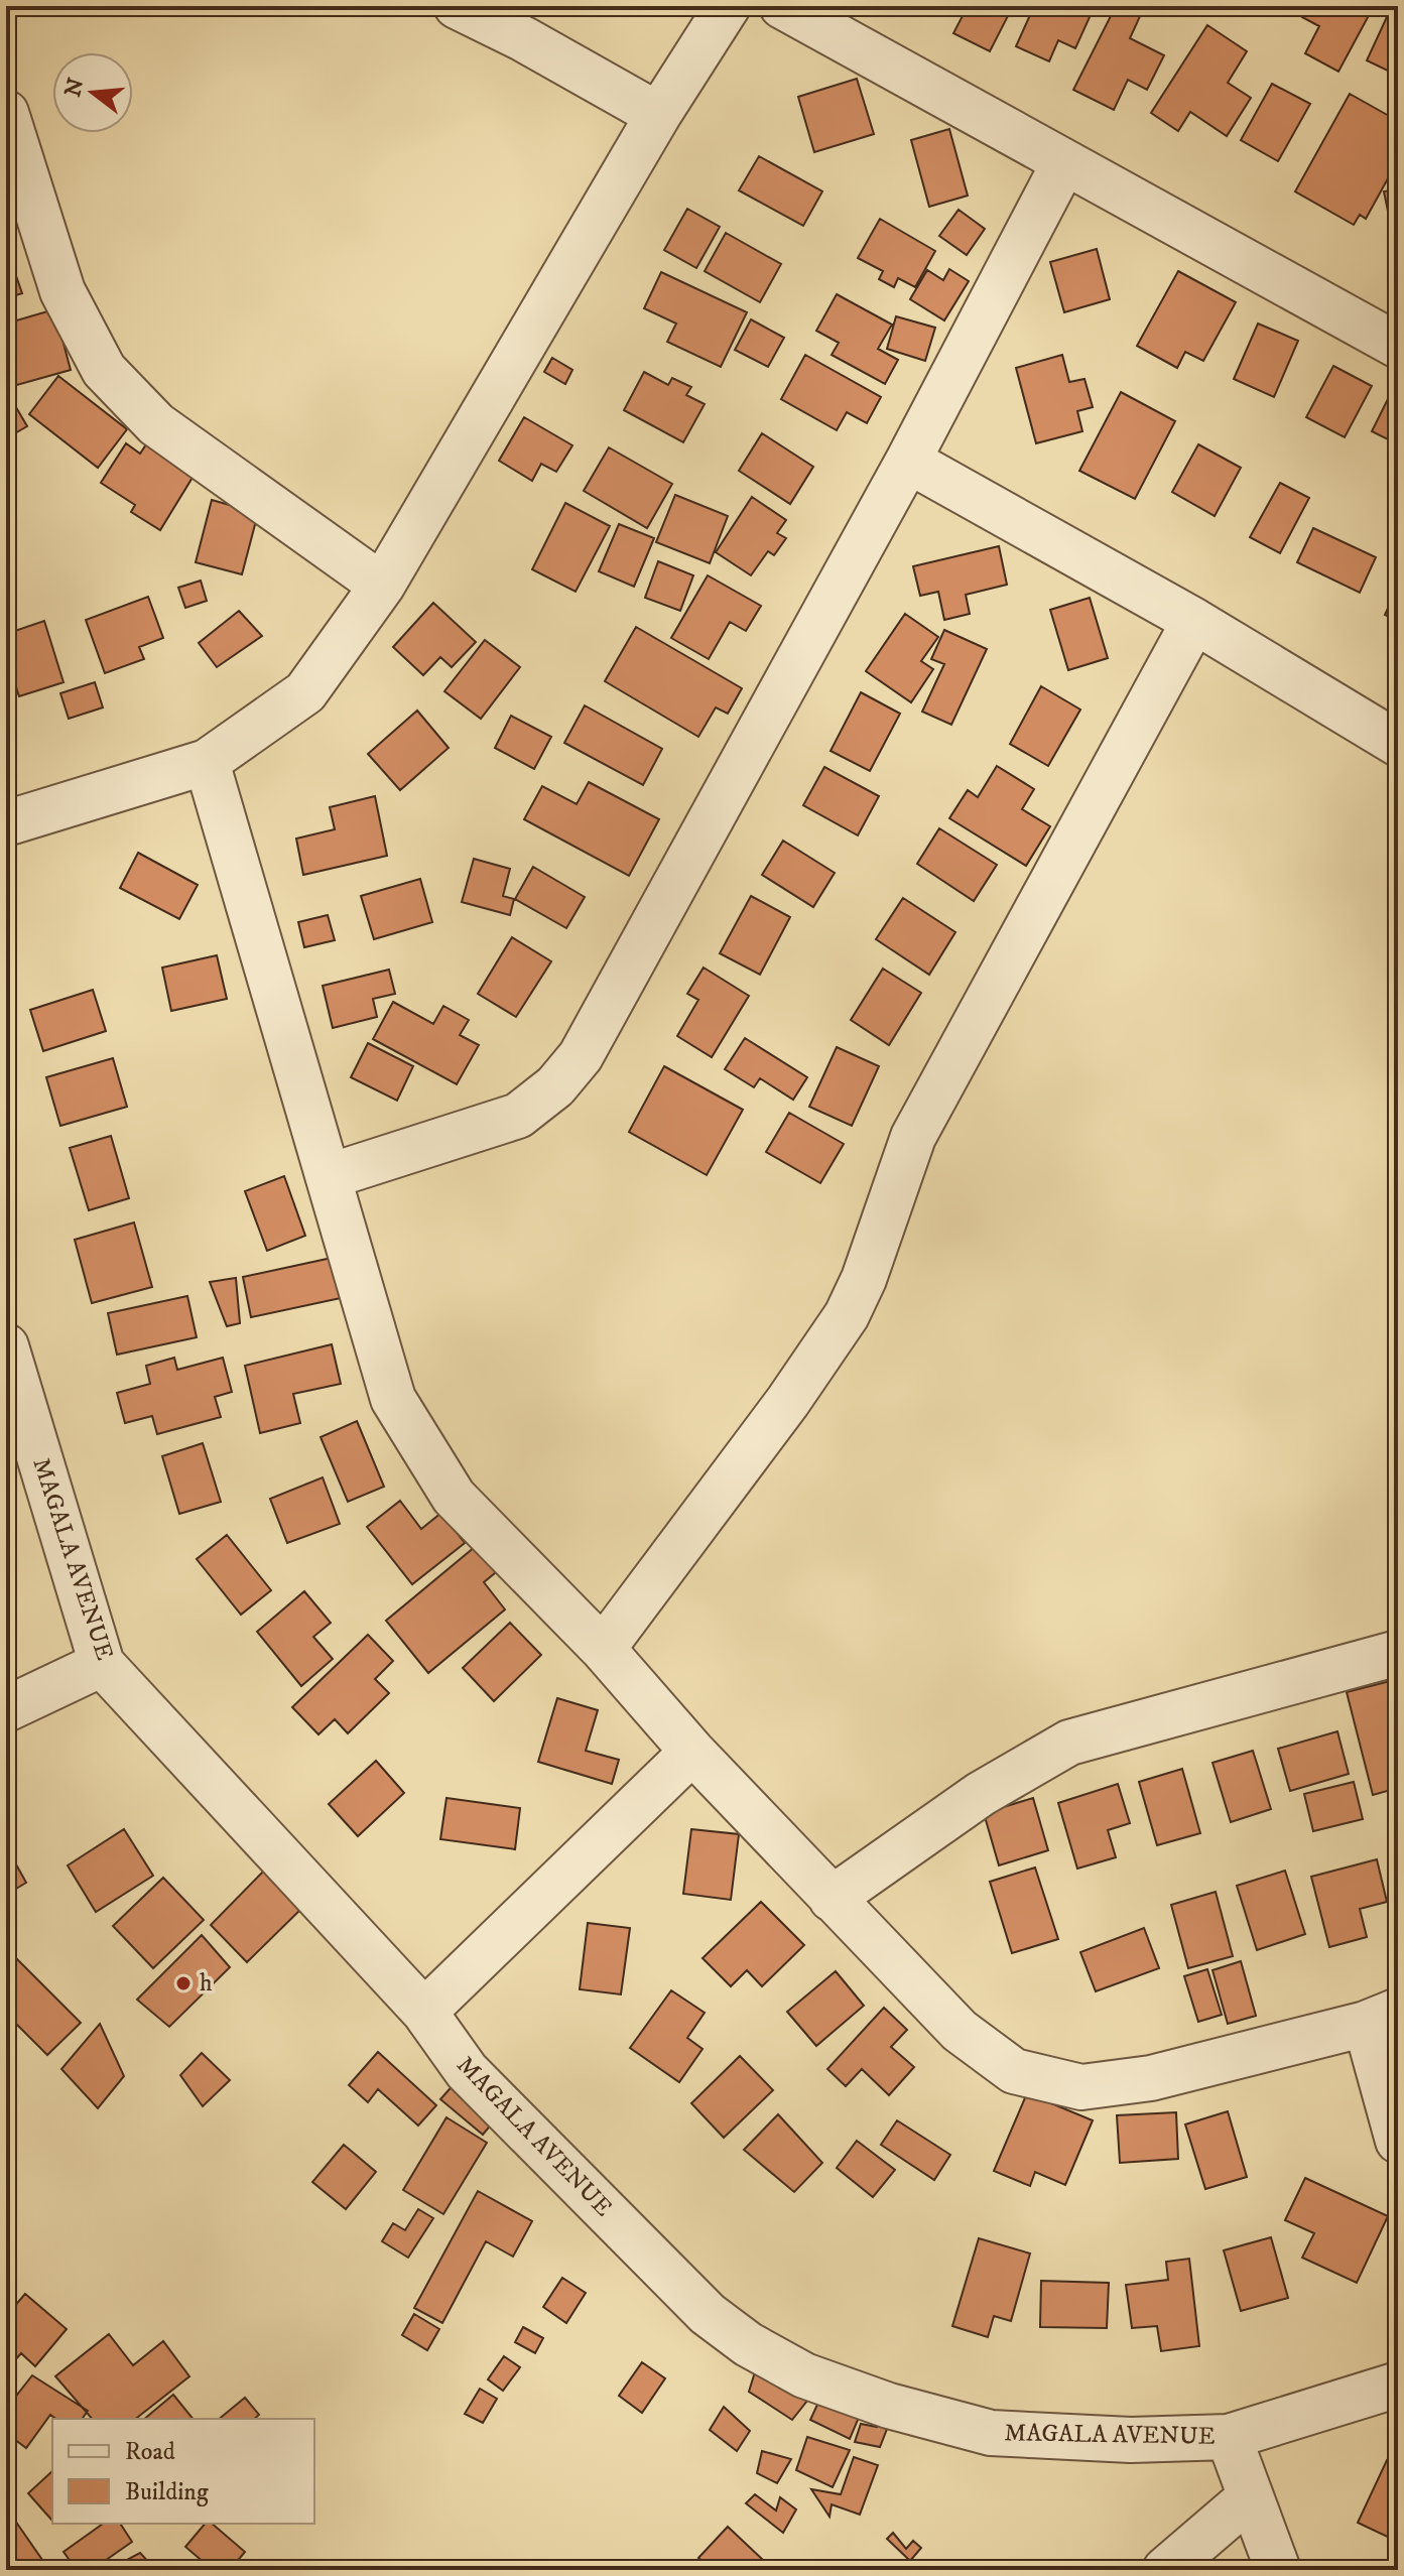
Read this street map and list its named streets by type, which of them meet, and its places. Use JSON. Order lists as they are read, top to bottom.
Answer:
{
  "streets": {
    "street": ["MAGALA AVENUE"]
  },
  "places": ["h"],
  "legend": ["Road", "Building"],
  "north": "left"
}
